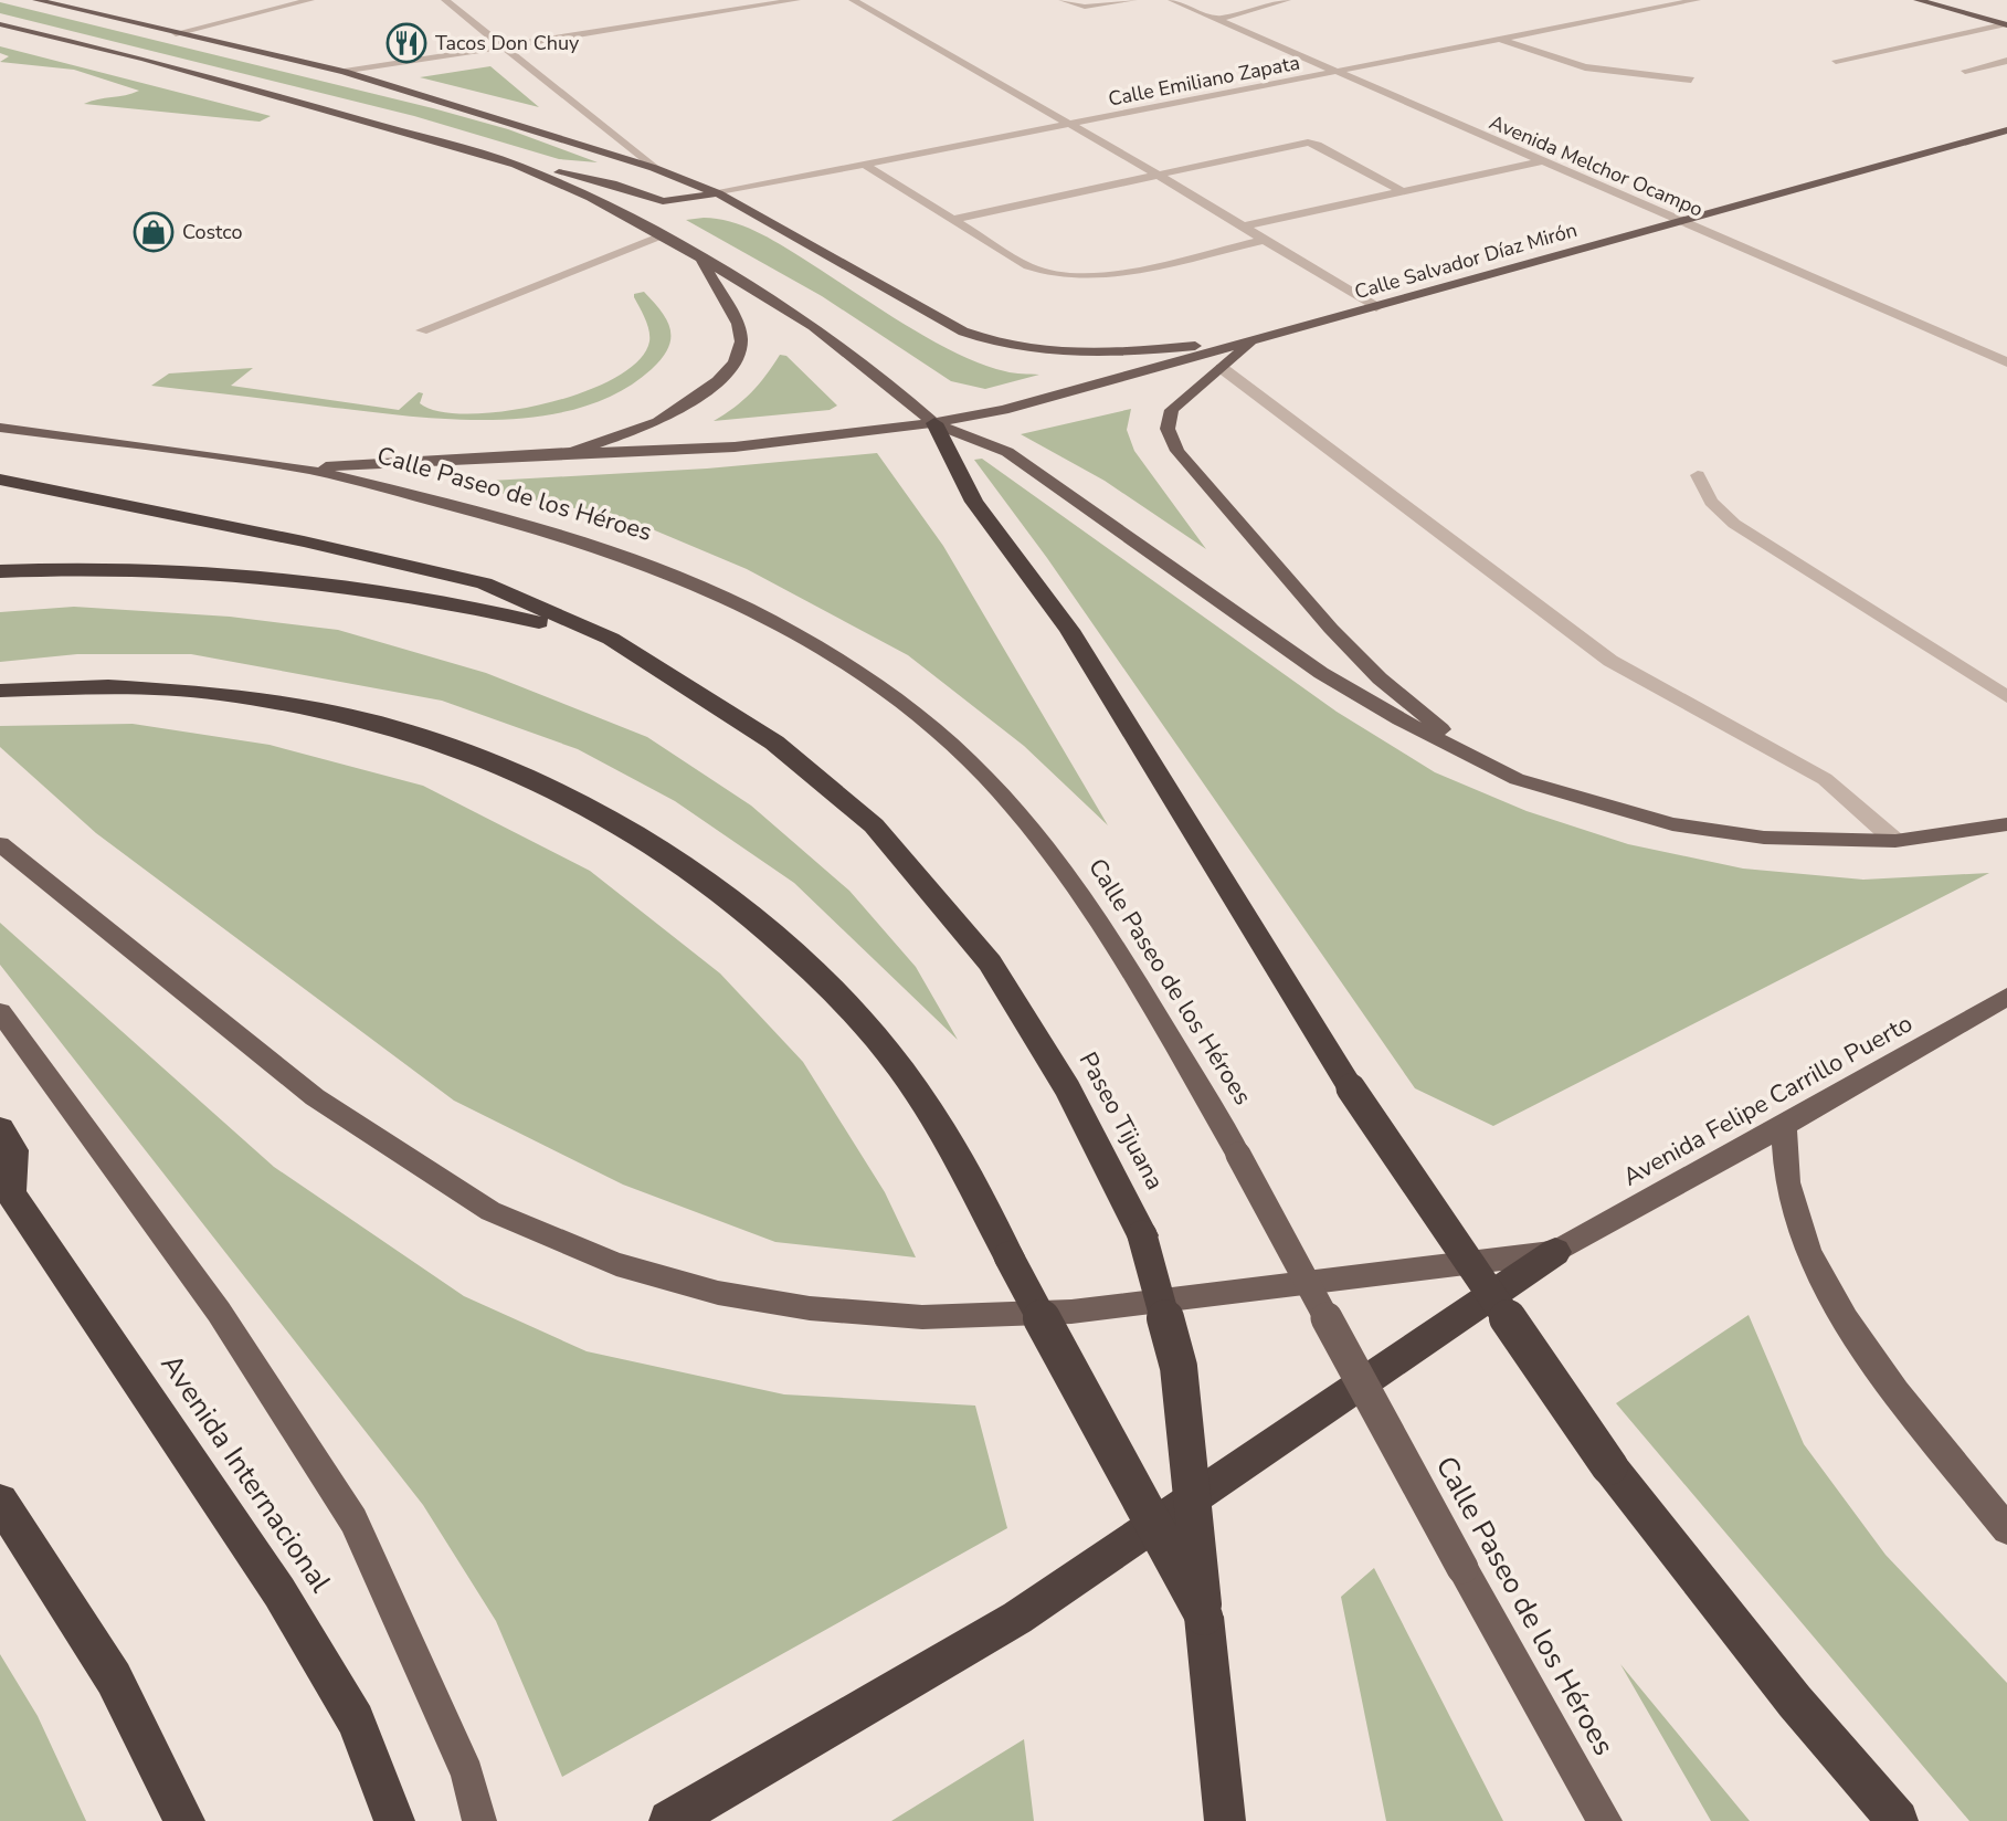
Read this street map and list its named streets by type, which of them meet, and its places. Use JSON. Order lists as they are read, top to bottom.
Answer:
{
  "streets": {
    "highway": ["Paseo Tijuana", "Avenida Internacional"],
    "main road": ["Calle Salvador Díaz Mirón", "Calle Paseo de los Héroes", "Avenida Felipe Carrillo Puerto"],
    "street": ["Calle Emiliano Zapata", "Avenida Melchor Ocampo"]
  },
  "crossings": [
    ["Calle Emiliano Zapata", "Avenida Melchor Ocampo"],
    ["Avenida Melchor Ocampo", "Calle Salvador Díaz Mirón"]
  ],
  "places": {
    "restaurant": ["Tacos Don Chuy"],
    "shop": ["Costco"]
  }
}
